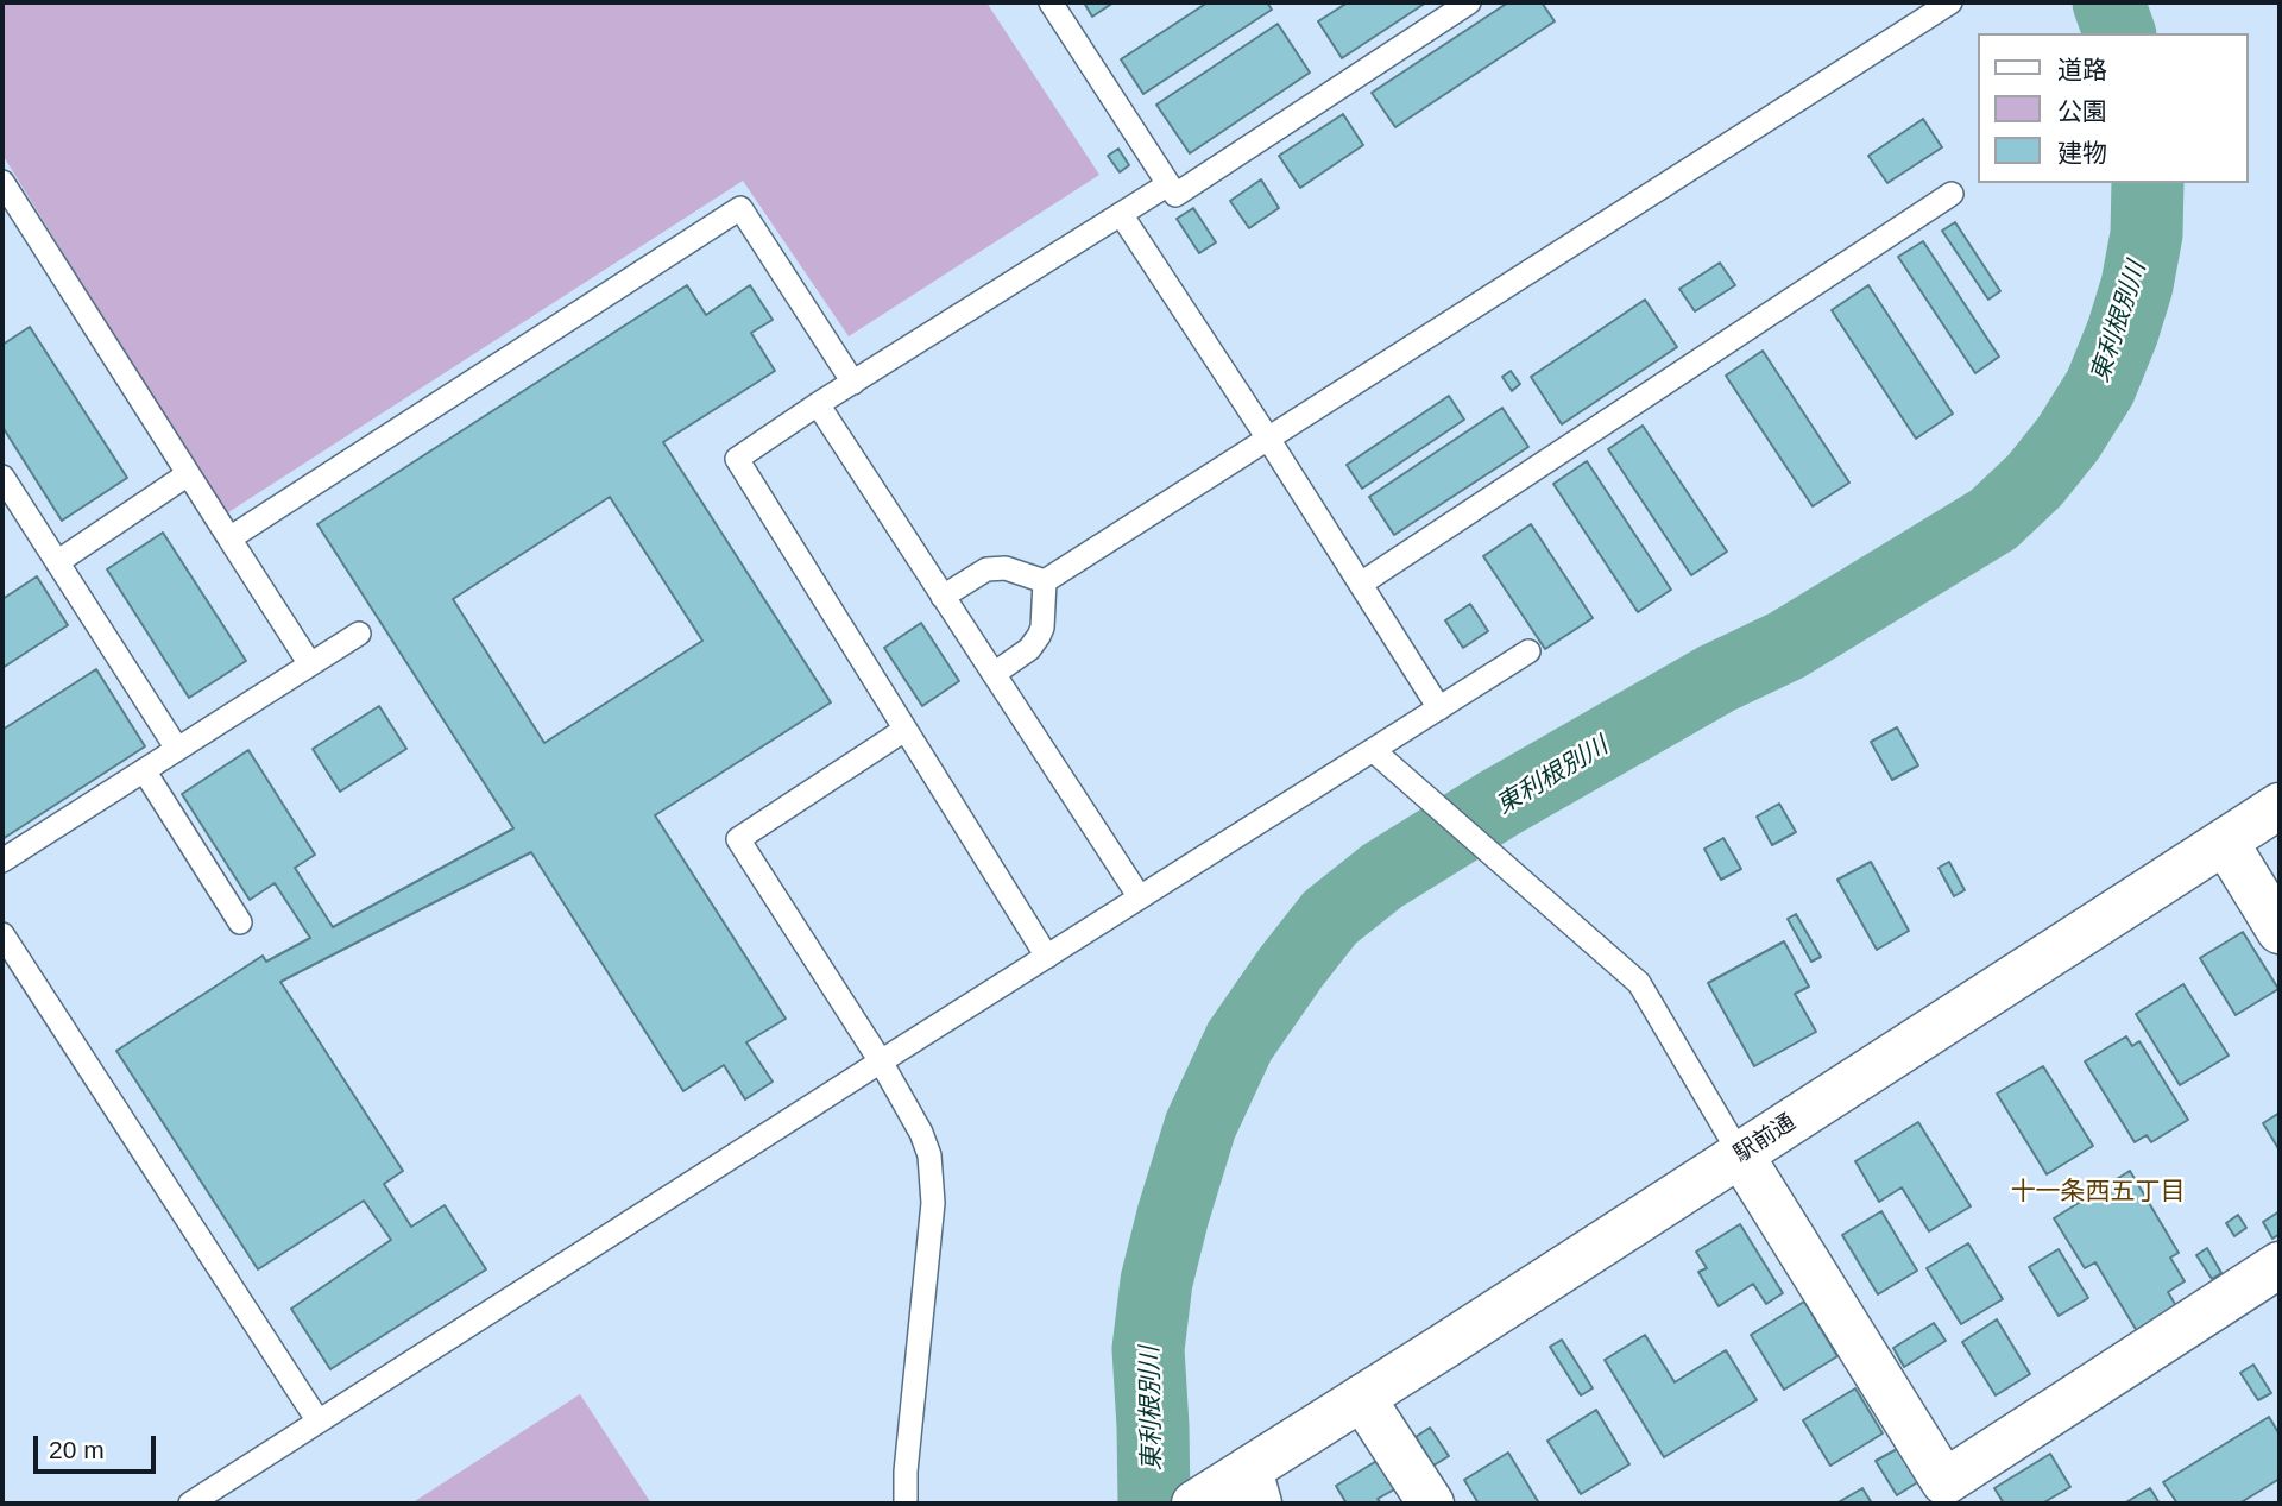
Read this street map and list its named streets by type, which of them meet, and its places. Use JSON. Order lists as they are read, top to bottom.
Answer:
{
  "streets": {
    "street": ["駅前通"]
  },
  "districts": ["十一条西五丁目"],
  "water": ["東利根別川"],
  "legend": ["道路", "公園", "建物"],
  "scale_bar": "20 m"
}
